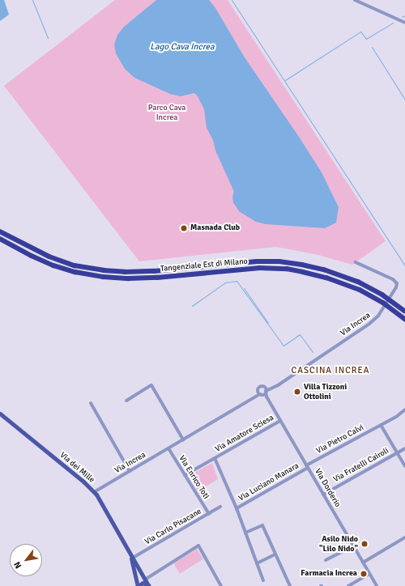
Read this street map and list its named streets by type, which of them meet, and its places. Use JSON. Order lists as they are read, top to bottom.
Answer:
{
  "streets": {
    "highway": ["Tangenziale Est di Milano"],
    "main road": ["Via dei Mille"],
    "street": [
      "Via Increa",
      "Via Amatore Sciesa",
      "Via Pietro Calvi",
      "Via Fratelli Cairoli",
      "Via Enrico Toti",
      "Via Luciano Manara",
      "Via Dorderio",
      "Via Carlo Pisacane"
    ]
  },
  "crossings": [
    ["Via Increa", "Via dei Mille"],
    ["Via Increa", "Via Enrico Toti"],
    ["Via Increa", "Via Dorderio"],
    ["Via Amatore Sciesa", "Via Enrico Toti"],
    ["Via Amatore Sciesa", "Via Luciano Manara"],
    ["Via Amatore Sciesa", "Via Dorderio"],
    ["Via Pietro Calvi", "Via Luciano Manara"],
    ["Via Pietro Calvi", "Via Dorderio"],
    ["Via Fratelli Cairoli", "Via Dorderio"],
    ["Via dei Mille", "Via Carlo Pisacane"],
    ["Via Enrico Toti", "Via Carlo Pisacane"],
    ["Via Luciano Manara", "Via Dorderio"]
  ],
  "districts": ["CASCINA INCREA"],
  "water": ["Lago Cava Increa"],
  "parks": ["Parco Cava Increa"],
  "places": [
    "Masnada Club",
    "Villa Tizzoni Ottolini",
    "Asilo Nido \"Lilo Nido\"",
    "Farmacia Increa"
  ],
  "north": "bottom left"
}
